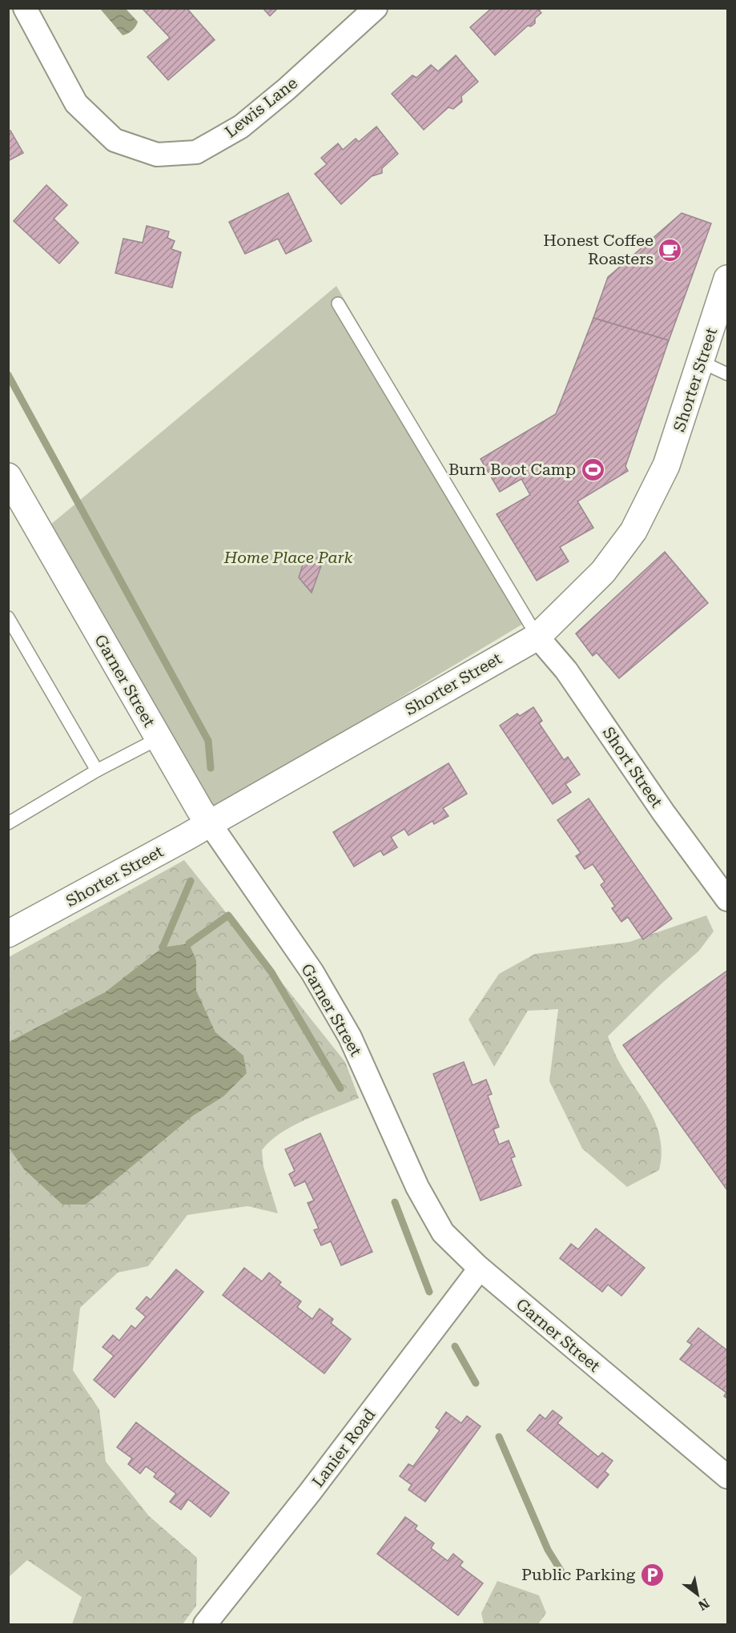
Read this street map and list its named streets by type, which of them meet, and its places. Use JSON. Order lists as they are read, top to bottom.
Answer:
{
  "streets": {
    "street": [
      "Lewis Lane",
      "Shorter Street",
      "Garner Street",
      "Short Street",
      "Lanier Road"
    ]
  },
  "crossings": [
    ["Shorter Street", "Garner Street"],
    ["Shorter Street", "Short Street"],
    ["Garner Street", "Lanier Road"]
  ],
  "parks": ["Home Place Park"],
  "places": {
    "cafe": ["Honest Coffee Roasters"],
    "sports": ["Burn Boot Camp"],
    "parking": ["Public Parking"]
  },
  "north": "bottom right"
}
